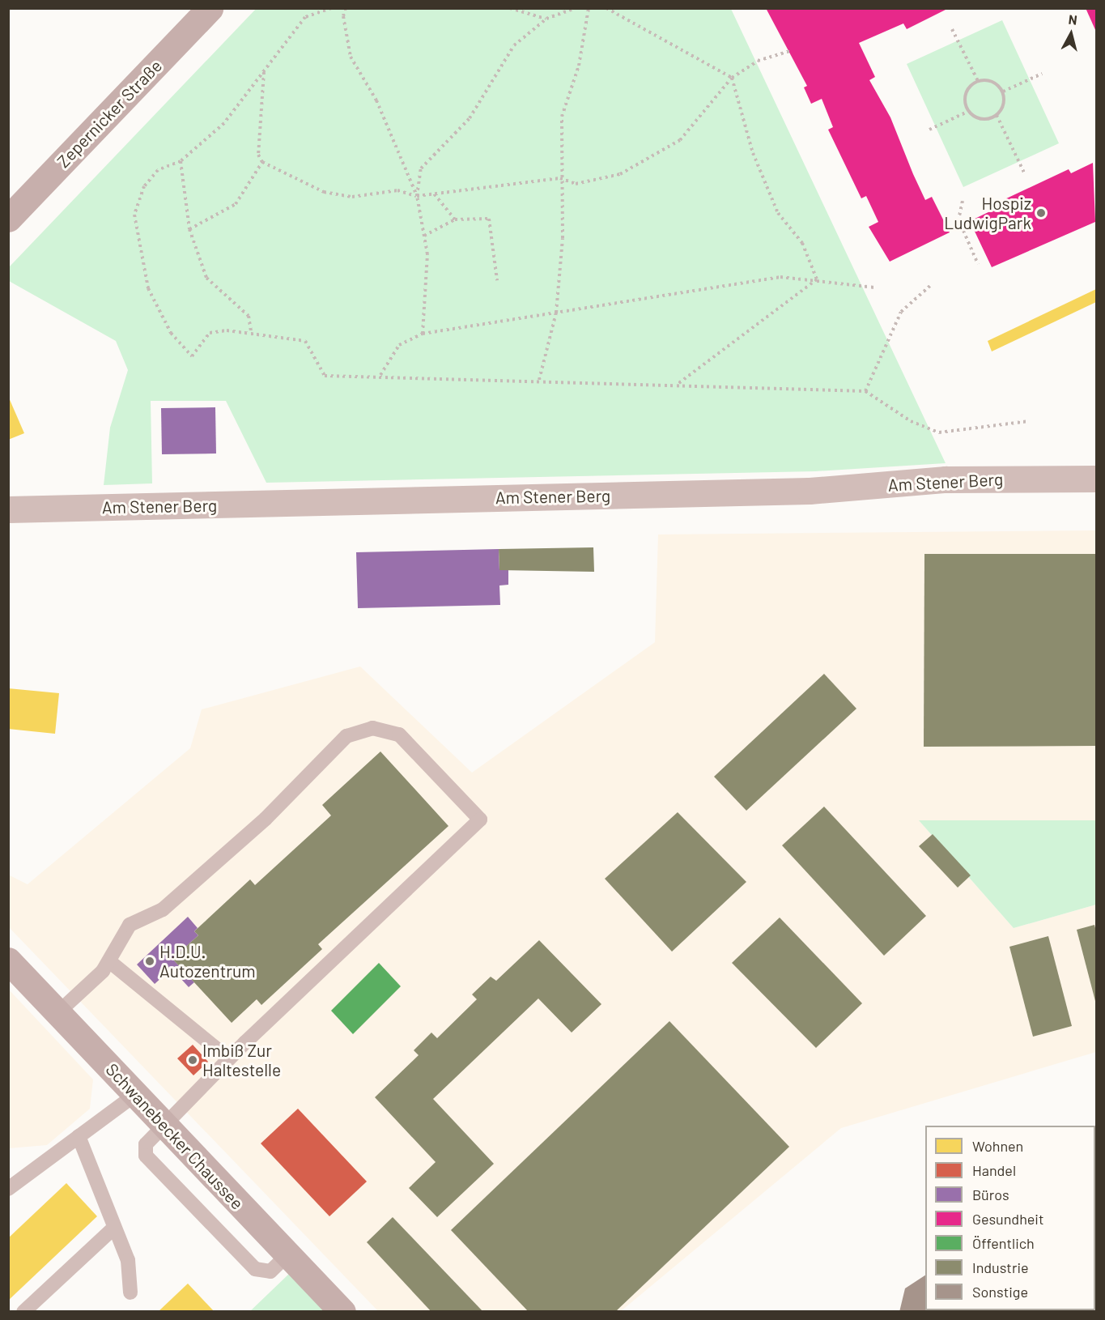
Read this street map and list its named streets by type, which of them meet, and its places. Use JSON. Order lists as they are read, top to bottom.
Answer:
{
  "streets": {
    "main road": ["Zepernicker Straße", "Schwanebecker Chaussee"],
    "street": ["Am Stener Berg"]
  },
  "places": ["Hospiz LudwigPark", "H.D.U. Autozentrum", "Imbiß Zur Haltestelle"],
  "legend": [
    "Wohnen",
    "Handel",
    "Büros",
    "Gesundheit",
    "Öffentlich",
    "Industrie",
    "Sonstige"
  ],
  "north": "top"
}
